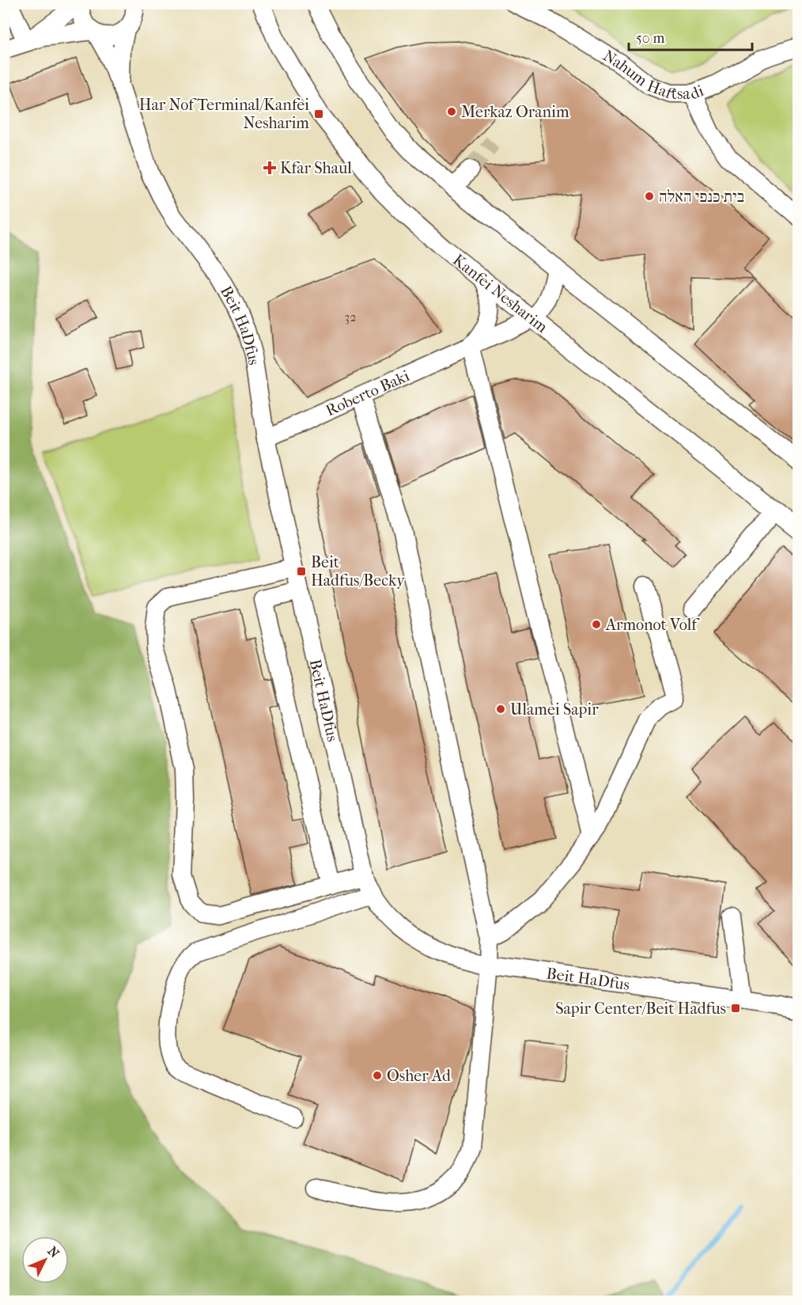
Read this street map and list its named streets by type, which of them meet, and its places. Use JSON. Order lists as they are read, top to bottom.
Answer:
{
  "streets": {
    "street": [
      "Nahum Haftsadi",
      "Kanfei Nesharim",
      "Beit HaDfus",
      "Roberto Baki"
    ]
  },
  "crossings": [
    ["Kanfei Nesharim", "Roberto Baki"],
    ["Beit HaDfus", "Roberto Baki"]
  ],
  "places": {
    "other": [
      "Merkaz Oranim",
      "בית כנפי האלה",
      "Armonot Volf",
      "Ulamei Sapir",
      "Osher Ad"
    ],
    "transit": ["Har Nof Terminal/Kanfei Nesharim", "Beit Hadfus/Becky", "Sapir Center/Beit Hadfus"],
    "health": ["Kfar Shaul"]
  },
  "house_numbers": ["32"],
  "scale_bar": "50 m",
  "north": "top right"
}
